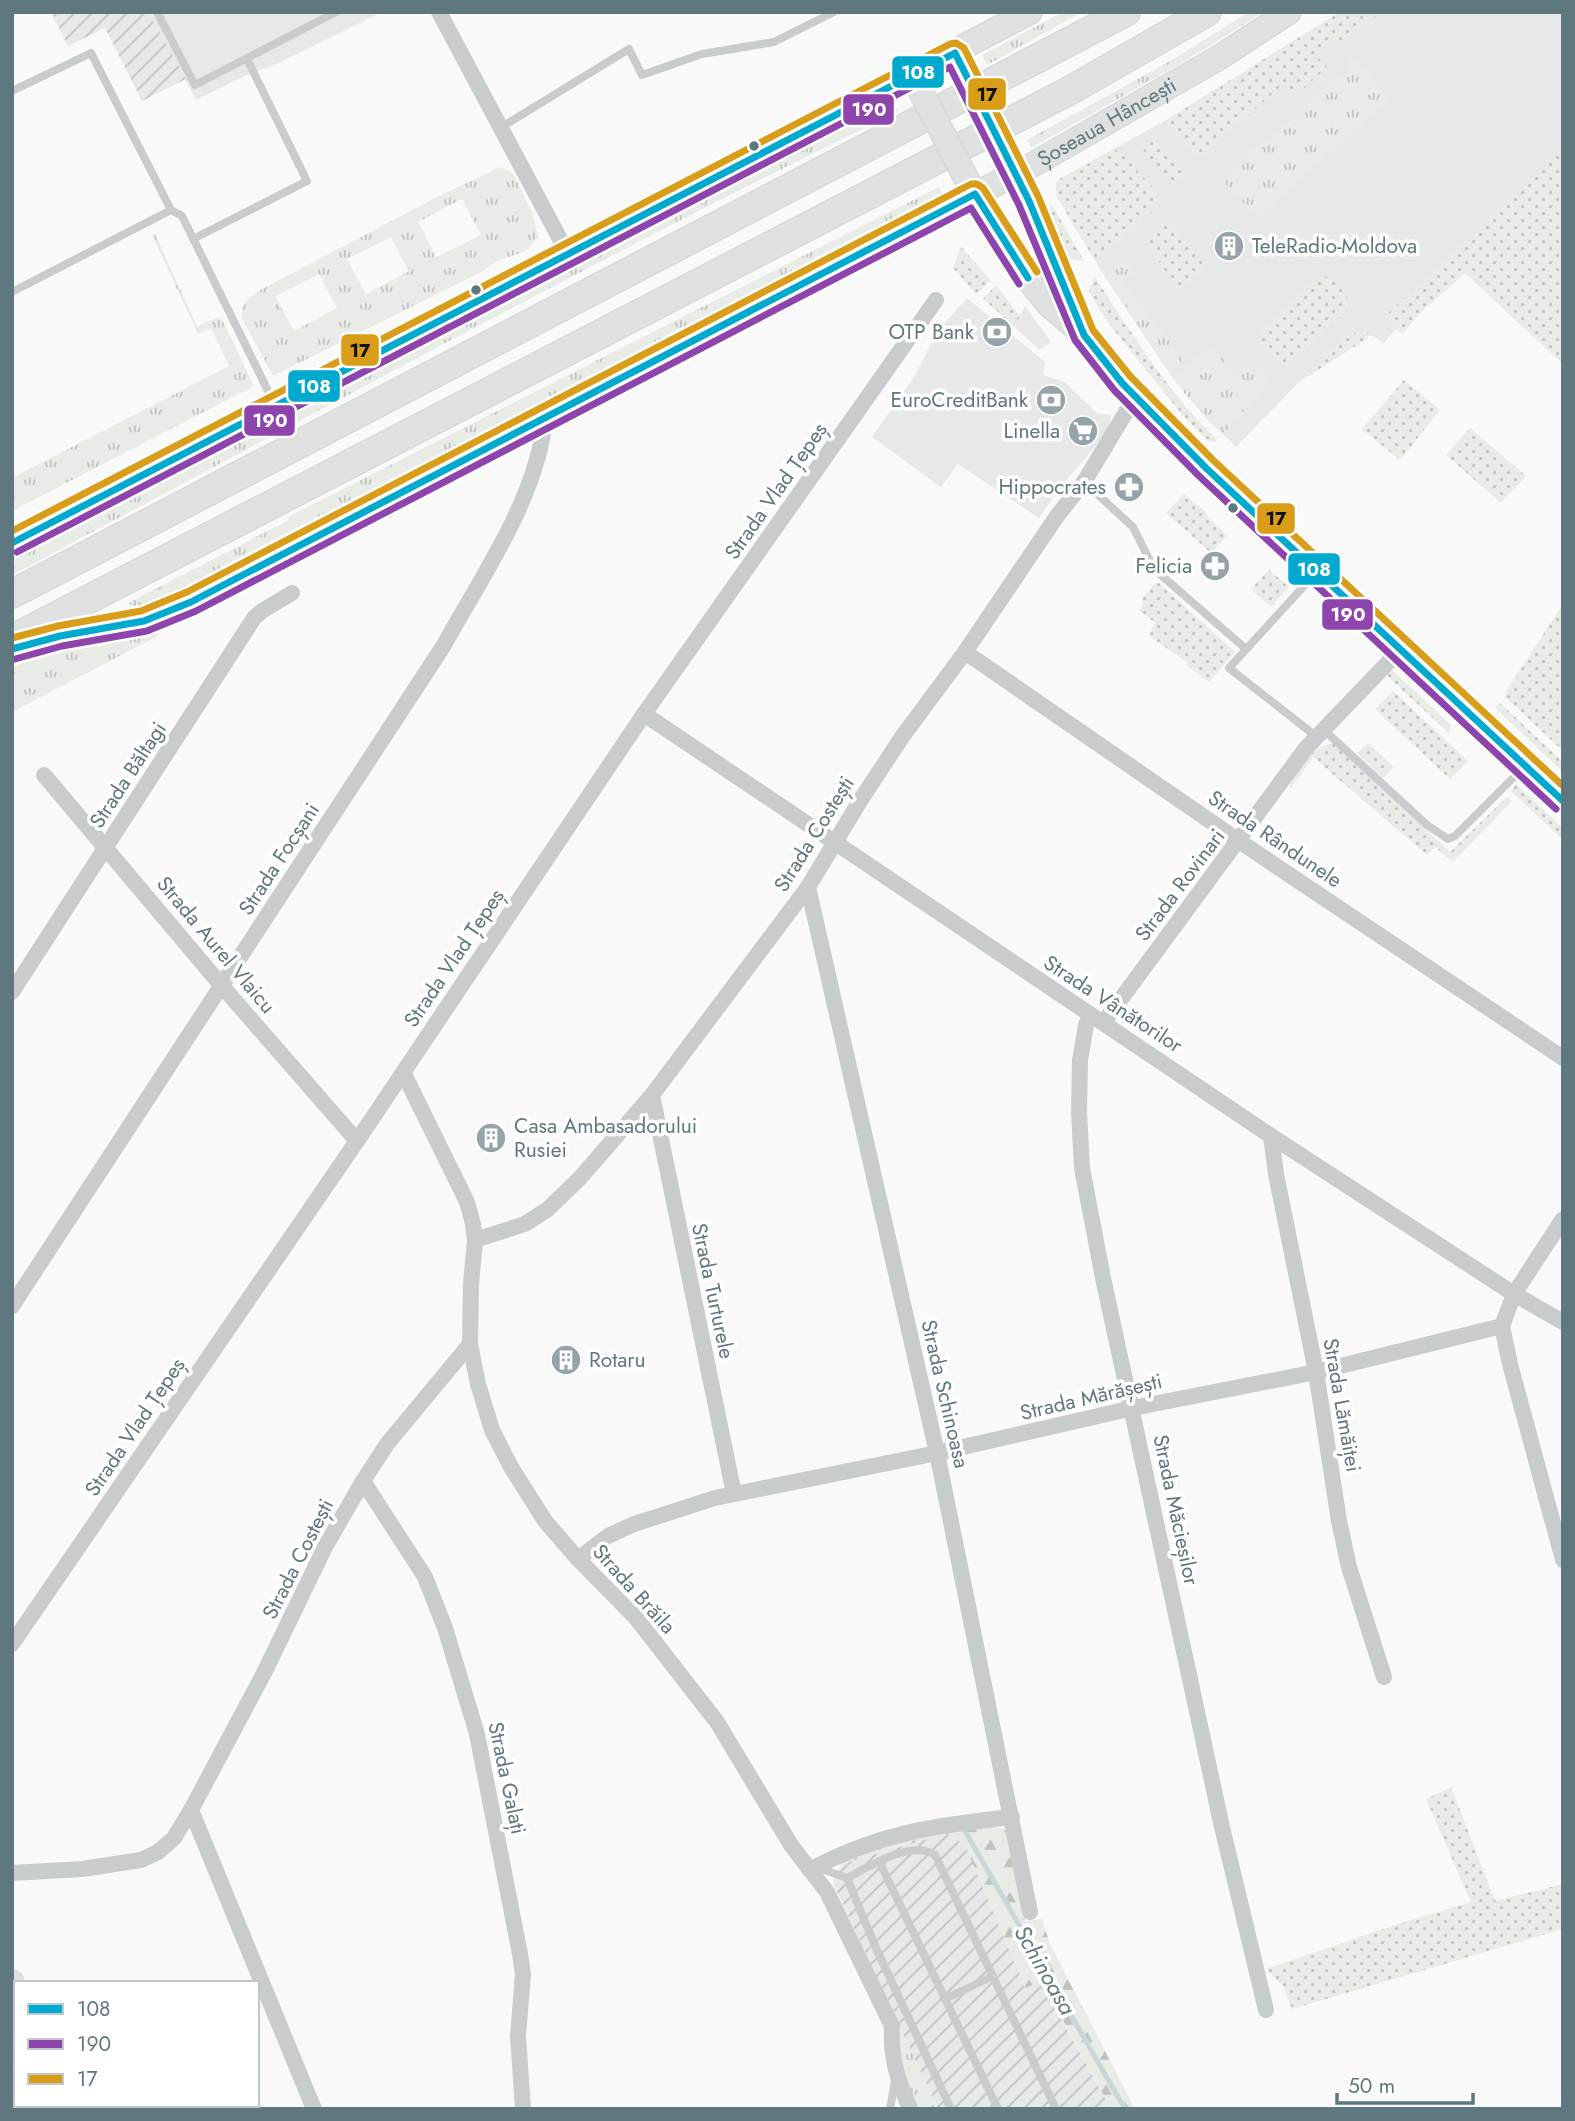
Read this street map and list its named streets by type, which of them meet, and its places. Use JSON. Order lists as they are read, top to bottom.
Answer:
{
  "streets": {
    "highway": ["Șoseaua Hâncești"],
    "street": [
      "Strada Vlad Țepeș",
      "Strada Băltagi",
      "Strada Costești",
      "Strada Rândunele",
      "Strada Focșani",
      "Strada Rovinari",
      "Strada Aurel Vlaicu",
      "Strada Vânătorilor",
      "Strada Turturele",
      "Strada Schinoasa",
      "Strada Mărășești",
      "Strada Lămăiței",
      "Strada Măcieșilor",
      "Strada Brăila",
      "Strada Galați"
    ]
  },
  "crossings": [
    ["Șoseaua Hâncești", "Strada Focșani"],
    ["Strada Vlad Țepeș", "Strada Aurel Vlaicu"],
    ["Strada Vlad Țepeș", "Strada Vânătorilor"],
    ["Strada Vlad Țepeș", "Strada Brăila"],
    ["Strada Băltagi", "Strada Aurel Vlaicu"],
    ["Strada Costești", "Strada Rândunele"],
    ["Strada Costești", "Strada Vânătorilor"],
    ["Strada Costești", "Strada Turturele"],
    ["Strada Costești", "Strada Schinoasa"],
    ["Strada Costești", "Strada Brăila"],
    ["Strada Costești", "Strada Galați"],
    ["Strada Rândunele", "Strada Rovinari"],
    ["Strada Focșani", "Strada Aurel Vlaicu"],
    ["Strada Rovinari", "Strada Vânătorilor"],
    ["Strada Rovinari", "Strada Măcieșilor"],
    ["Strada Vânătorilor", "Strada Lămăiței"],
    ["Strada Vânătorilor", "Strada Măcieșilor"],
    ["Strada Turturele", "Strada Mărășești"],
    ["Strada Schinoasa", "Strada Mărășești"],
    ["Strada Mărășești", "Strada Lămăiței"],
    ["Strada Mărășești", "Strada Măcieșilor"],
    ["Strada Mărășești", "Strada Brăila"]
  ],
  "water": ["Schinoasa"],
  "places": {
    "building": ["TeleRadio-Moldova", "Casa Ambasadorului Rusiei", "Rotaru"],
    "bank": ["OTP Bank", "EuroCreditBank"],
    "supermarket": ["Linella"],
    "pharmacy": ["Hippocrates", "Felicia"]
  },
  "lines": ["transit line 17", "transit line 108", "transit line 190"],
  "legend": ["108", "190", "17"],
  "scale_bar": "50 m"
}
